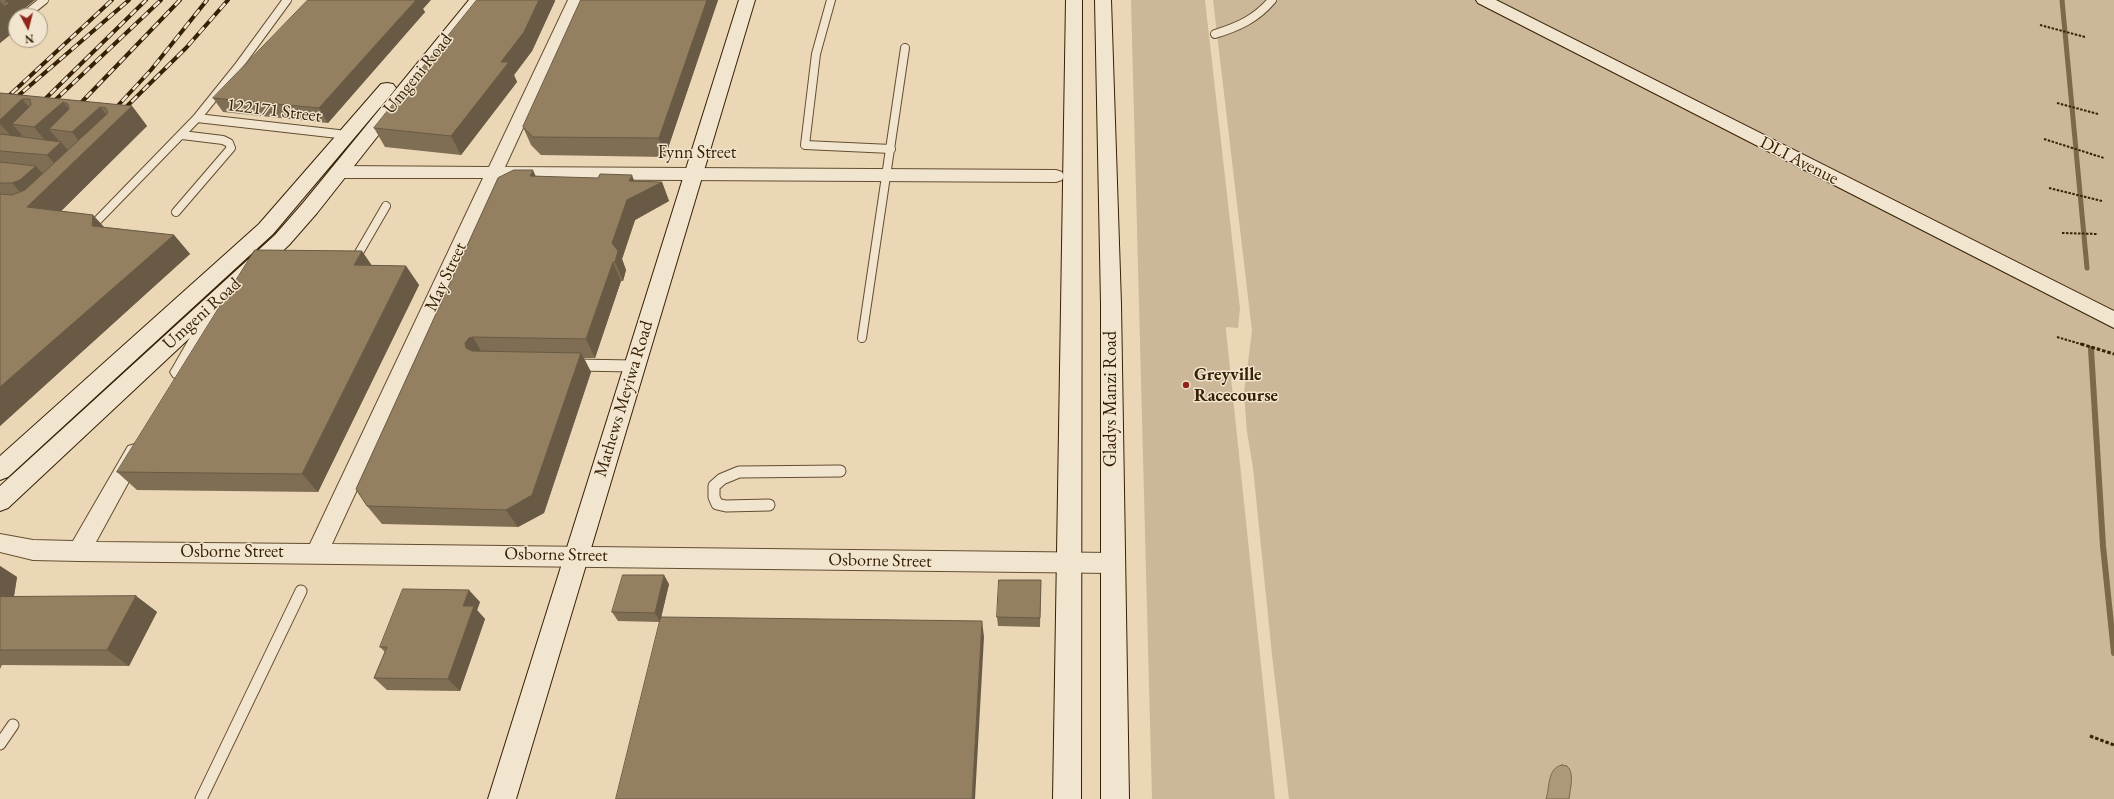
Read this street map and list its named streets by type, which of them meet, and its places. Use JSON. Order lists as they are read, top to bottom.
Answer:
{
  "streets": {
    "main road": [
      "Umgeni Road",
      "DLI Avenue",
      "Mathews Meyiwa Road",
      "Gladys Manzi Road"
    ],
    "street": ["Fynn Street", "May Street", "Osborne Street"],
    "lane": ["122171 Street"]
  },
  "crossings": [
    ["Umgeni Road", "122171 Street"],
    ["Umgeni Road", "Fynn Street"],
    ["Fynn Street", "May Street"],
    ["Fynn Street", "Mathews Meyiwa Road"],
    ["May Street", "Osborne Street"],
    ["Mathews Meyiwa Road", "Osborne Street"],
    ["Gladys Manzi Road", "Osborne Street"]
  ],
  "places": ["Greyville Racecourse"],
  "north": "bottom"
}
